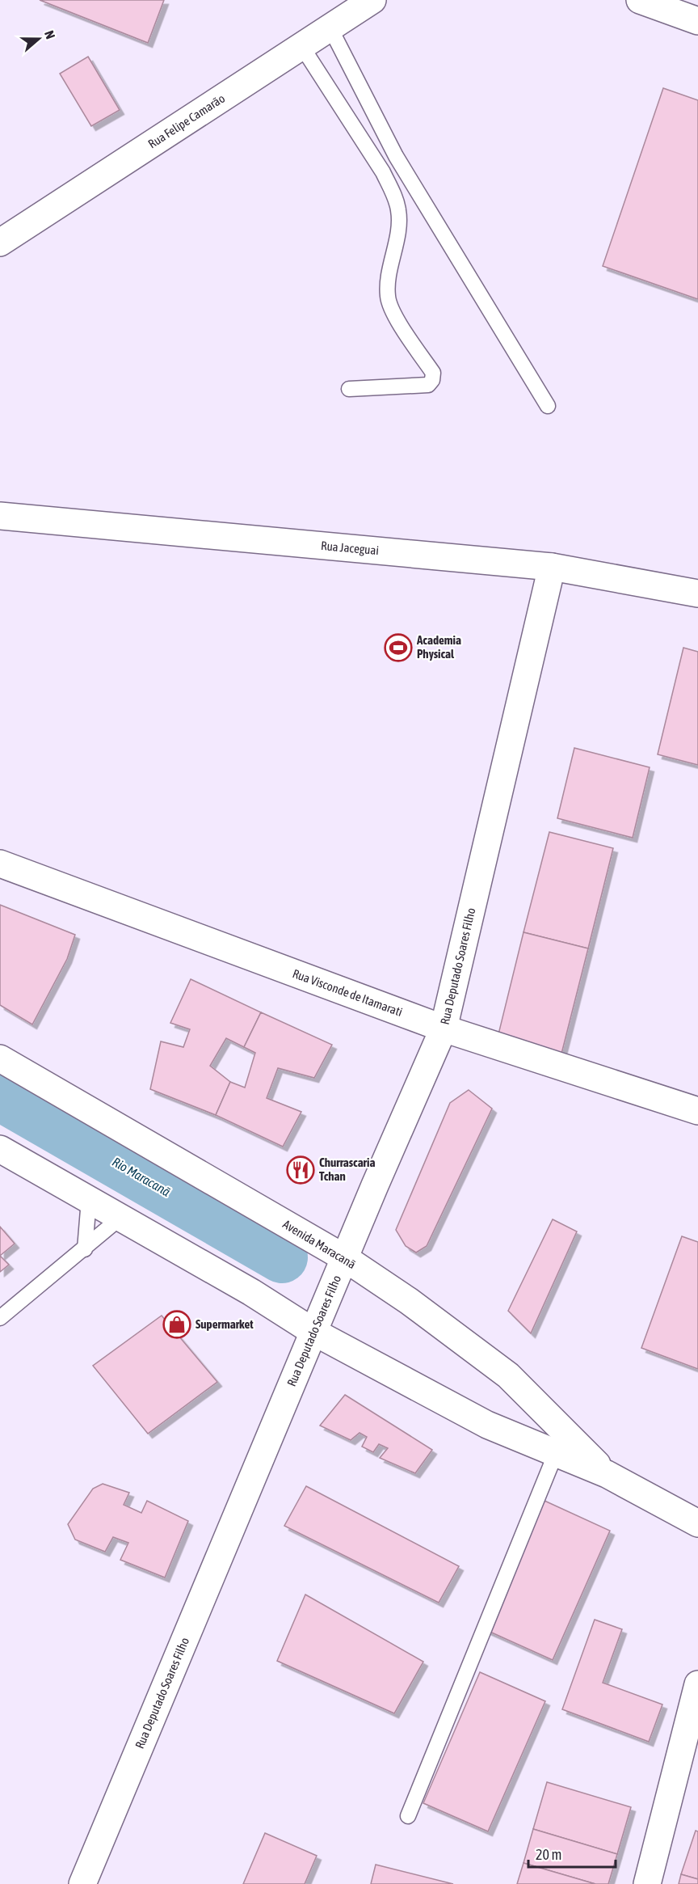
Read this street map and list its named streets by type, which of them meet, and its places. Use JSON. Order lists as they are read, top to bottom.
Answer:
{
  "streets": {
    "street": [
      "Rua Felipe Camarão",
      "Rua Jaceguai",
      "Rua Deputado Soares Filho",
      "Rua Visconde de Itamarati",
      "Avenida Maracanã"
    ]
  },
  "crossings": [
    ["Rua Jaceguai", "Rua Deputado Soares Filho"],
    ["Rua Deputado Soares Filho", "Rua Visconde de Itamarati"],
    ["Rua Deputado Soares Filho", "Avenida Maracanã"]
  ],
  "water": ["Rio Maracanã"],
  "places": {
    "sports": ["Academia Physical"],
    "restaurant": ["Churrascaria Tchan"],
    "shop": ["Supermarket"]
  },
  "scale_bar": "20 m",
  "north": "right"
}
